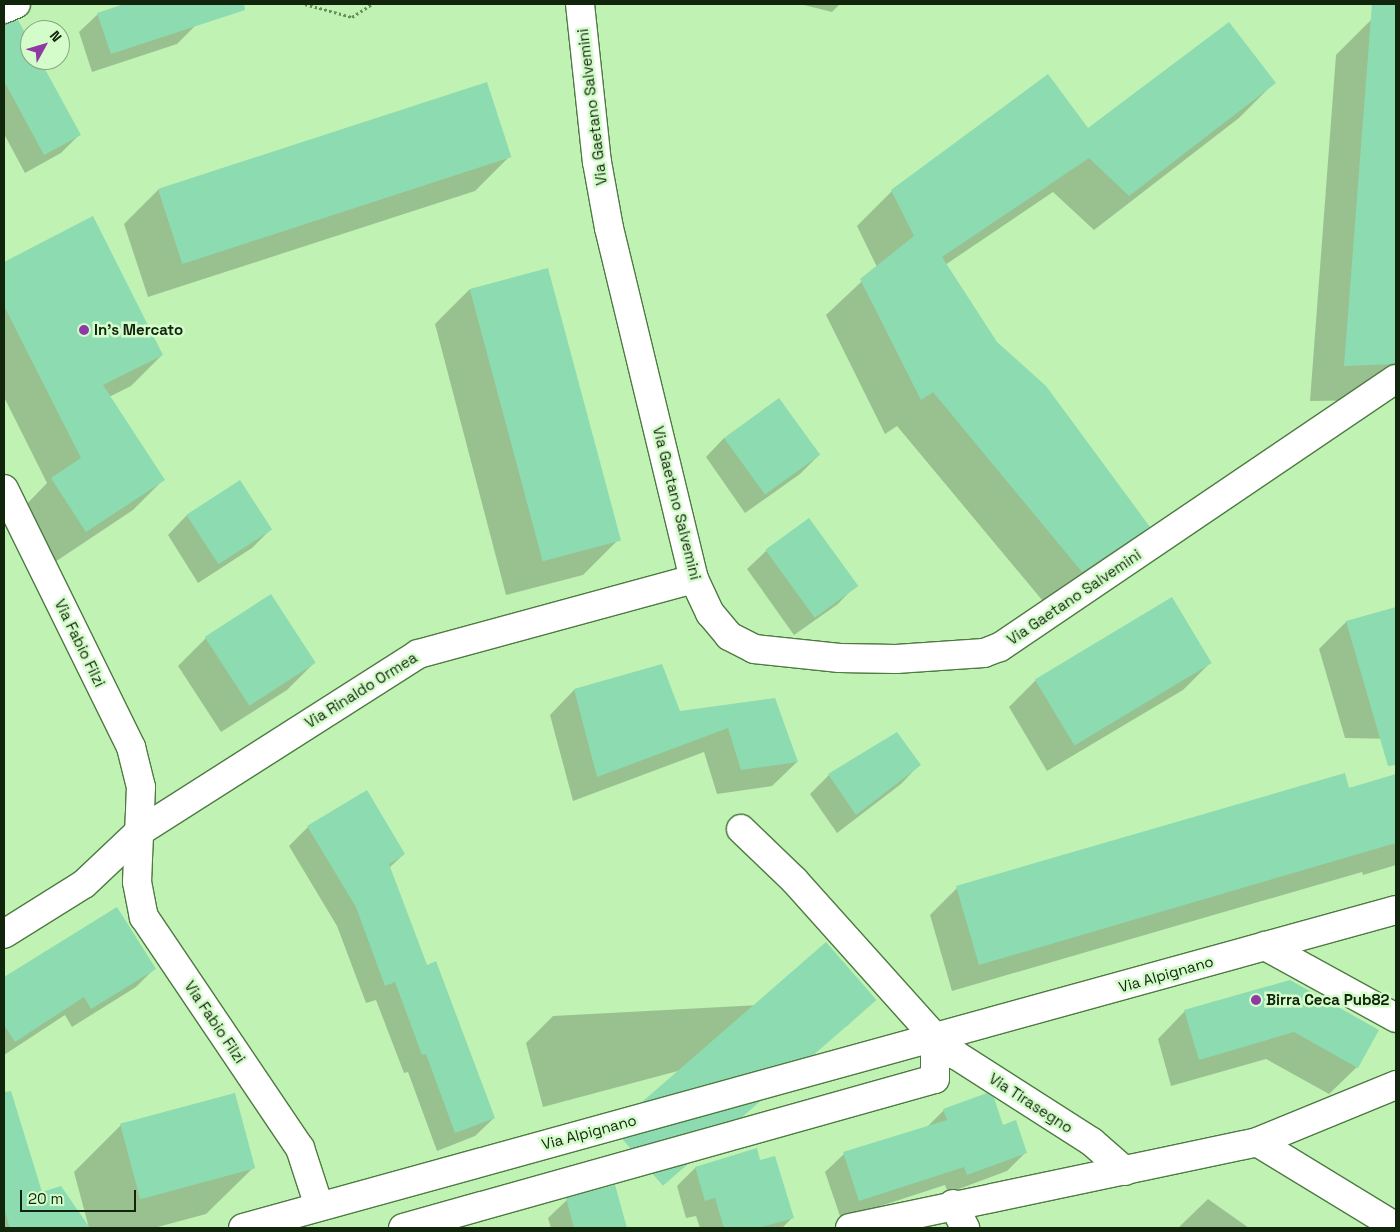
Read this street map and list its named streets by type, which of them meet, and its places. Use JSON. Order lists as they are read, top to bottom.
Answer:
{
  "streets": {
    "street": [
      "Via Gaetano Salvemini",
      "Via Fabio Filzi",
      "Via Rinaldo Ormea",
      "Via Alpignano",
      "Via Tirasegno"
    ]
  },
  "crossings": [
    ["Via Gaetano Salvemini", "Via Rinaldo Ormea"],
    ["Via Fabio Filzi", "Via Rinaldo Ormea"],
    ["Via Fabio Filzi", "Via Alpignano"],
    ["Via Alpignano", "Via Tirasegno"]
  ],
  "places": ["In's Mercato", "Birra Ceca Pub82"],
  "scale_bar": "20 m",
  "north": "top right"
}
